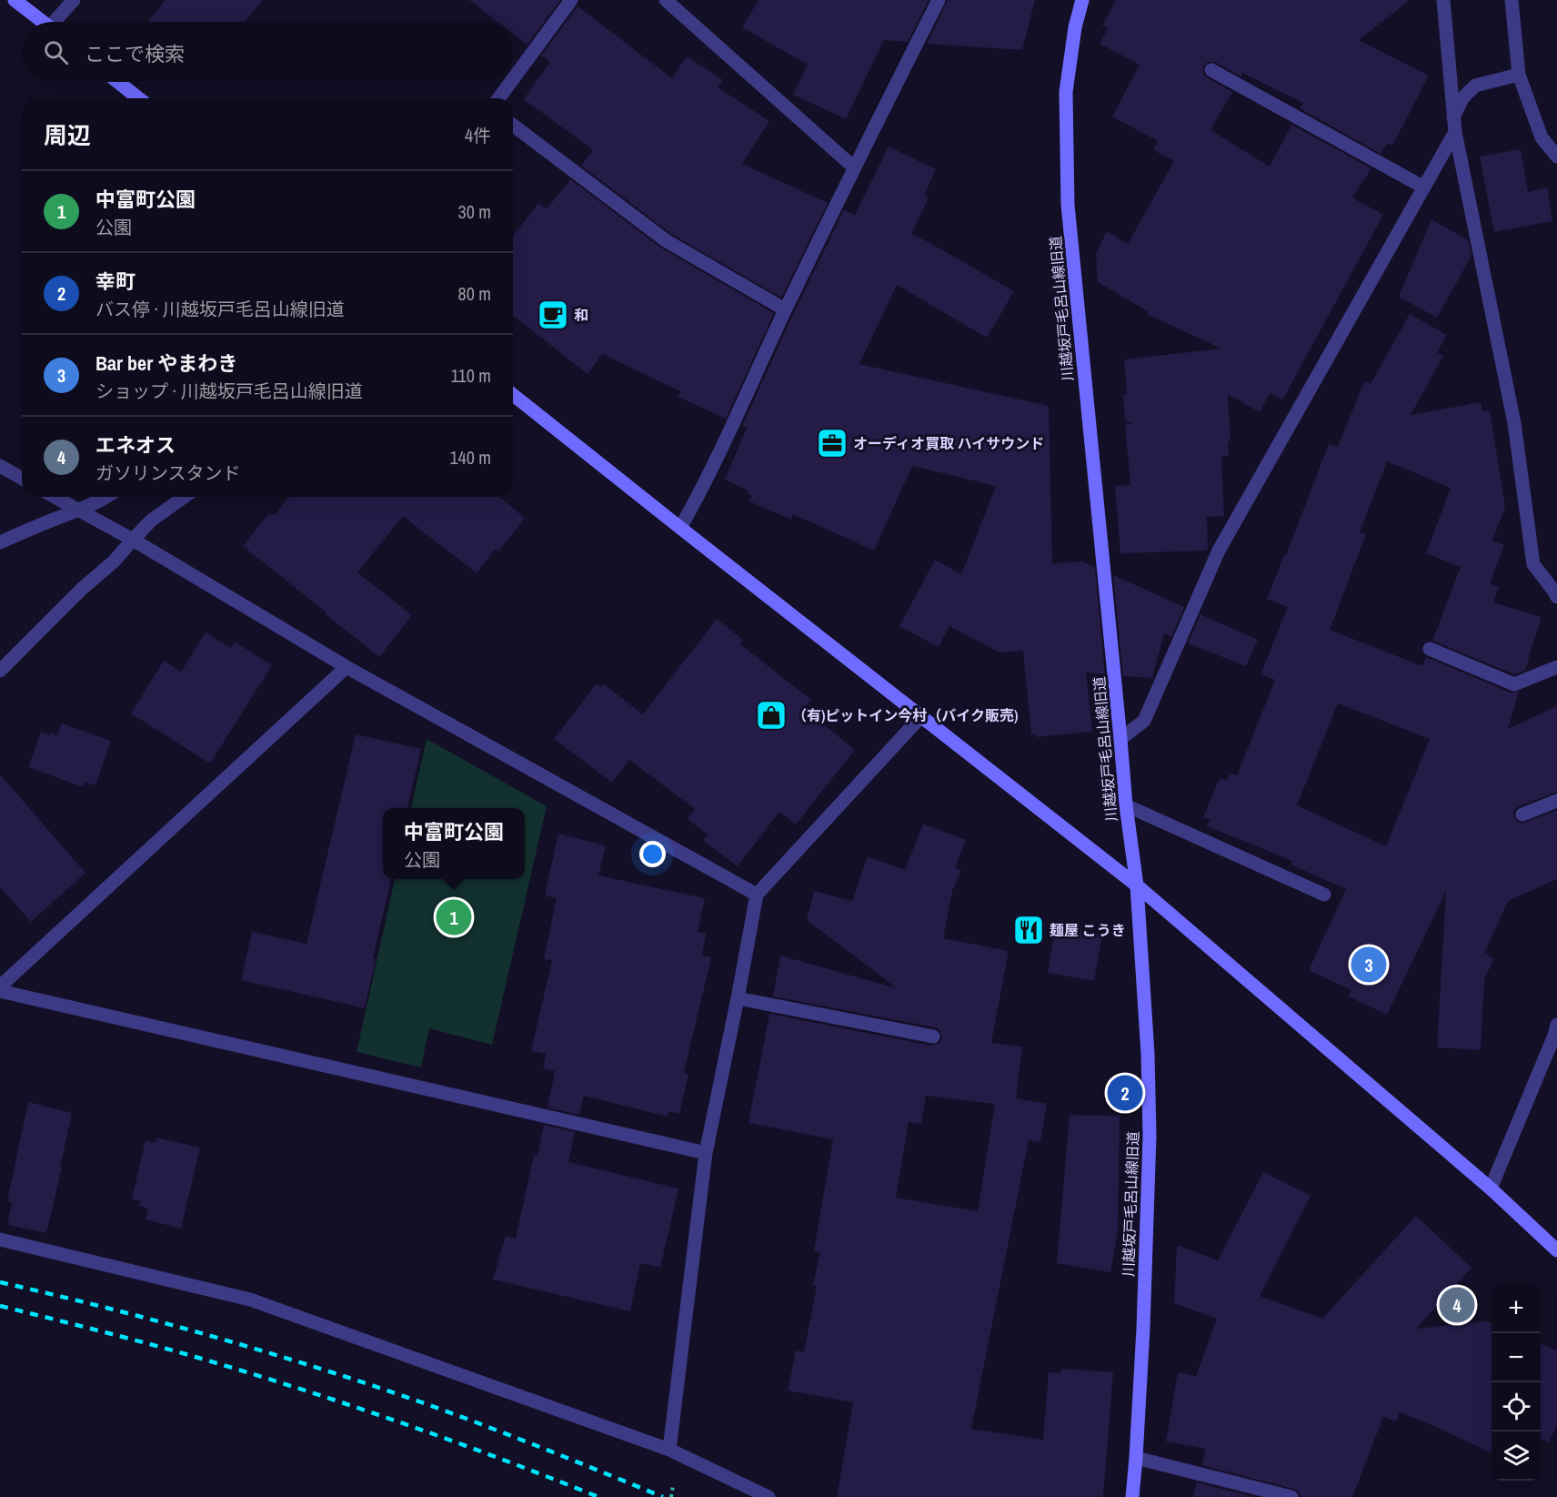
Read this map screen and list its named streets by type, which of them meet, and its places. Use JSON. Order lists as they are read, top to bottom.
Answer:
{
  "streets": {
    "street": ["川越坂戸毛呂山線旧道"]
  },
  "places": {
    "cafe": ["和"],
    "office": ["オーディオ買取 ハイサウンド"],
    "shop": ["（有)ピットイン今村（バイク販売)"],
    "restaurant": ["麺屋 こうき"]
  },
  "page": {
    "search": "ここで検索",
    "heading": ["周辺", "4件"],
    "list": [
      {
        "mark": "1",
        "name": "中富町公園",
        "note": "公園",
        "value": "30 m"
      },
      {
        "mark": "2",
        "name": "幸町",
        "note": "バス停 · 川越坂戸毛呂山線旧道",
        "value": "80 m"
      },
      {
        "mark": "3",
        "name": "Bar ber やまわき",
        "note": "ショップ · 川越坂戸毛呂山線旧道",
        "value": "110 m"
      },
      {
        "mark": "4",
        "name": "エネオス",
        "note": "ガソリンスタンド",
        "value": "140 m"
      }
    ],
    "popup": ["中富町公園", "公園"],
    "pins": [
      "1",
      "3",
      "2",
      "4"
    ],
    "map_buttons": ["+", "−"]
  }
}
